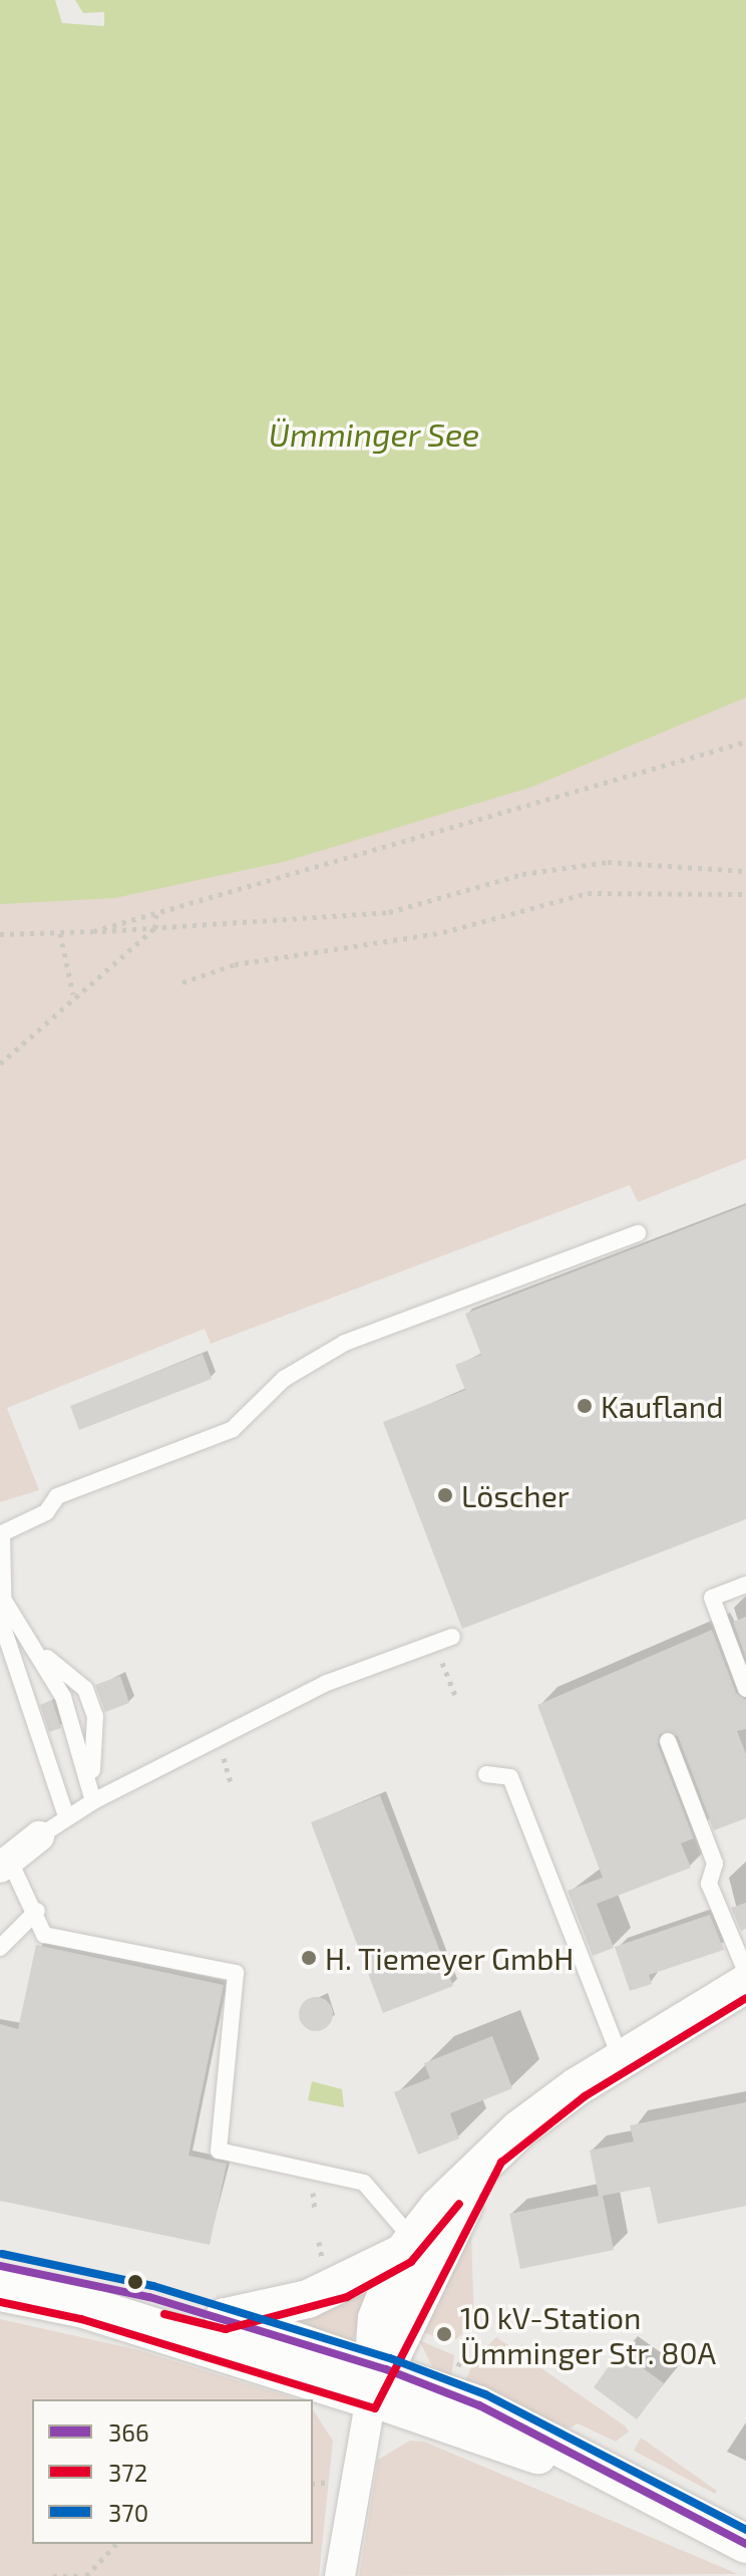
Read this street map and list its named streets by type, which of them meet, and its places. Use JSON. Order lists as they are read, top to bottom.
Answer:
{
  "water": ["Ümminger See"],
  "places": [
    "Kaufland",
    "Löscher",
    "H. Tiemeyer GmbH",
    "10 kV-Station Ümminger Str. 80A"
  ],
  "lines": ["transit line 372", "transit line 370", "transit line 366"],
  "legend": ["366", "372", "370"]
}
